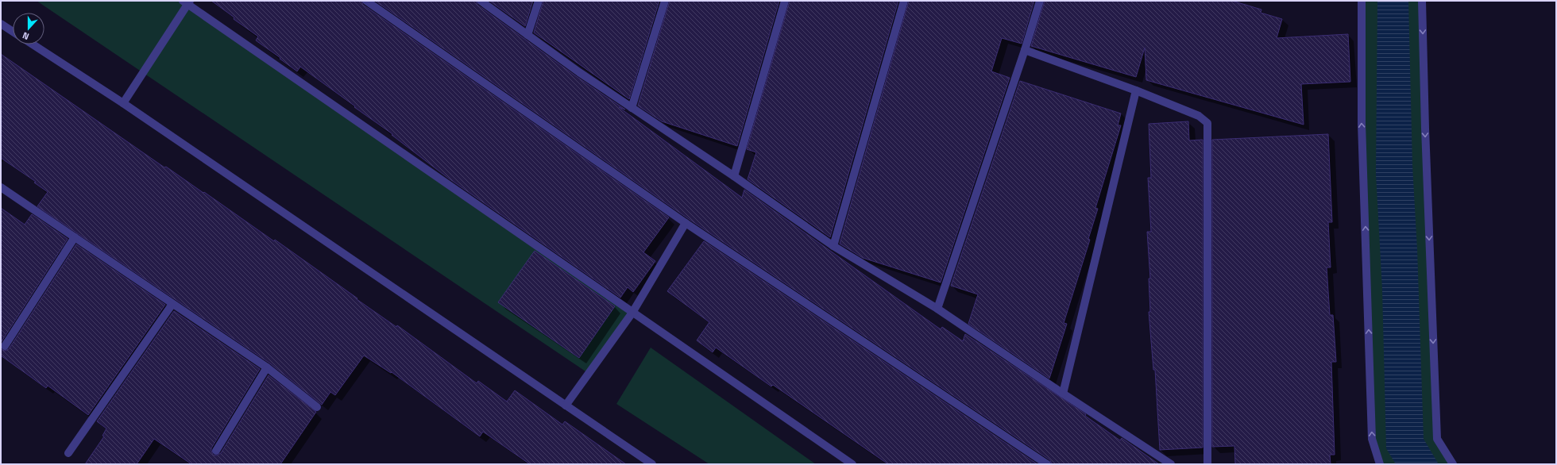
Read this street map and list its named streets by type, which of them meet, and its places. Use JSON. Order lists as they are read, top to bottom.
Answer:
{
  "north": "bottom"
}
